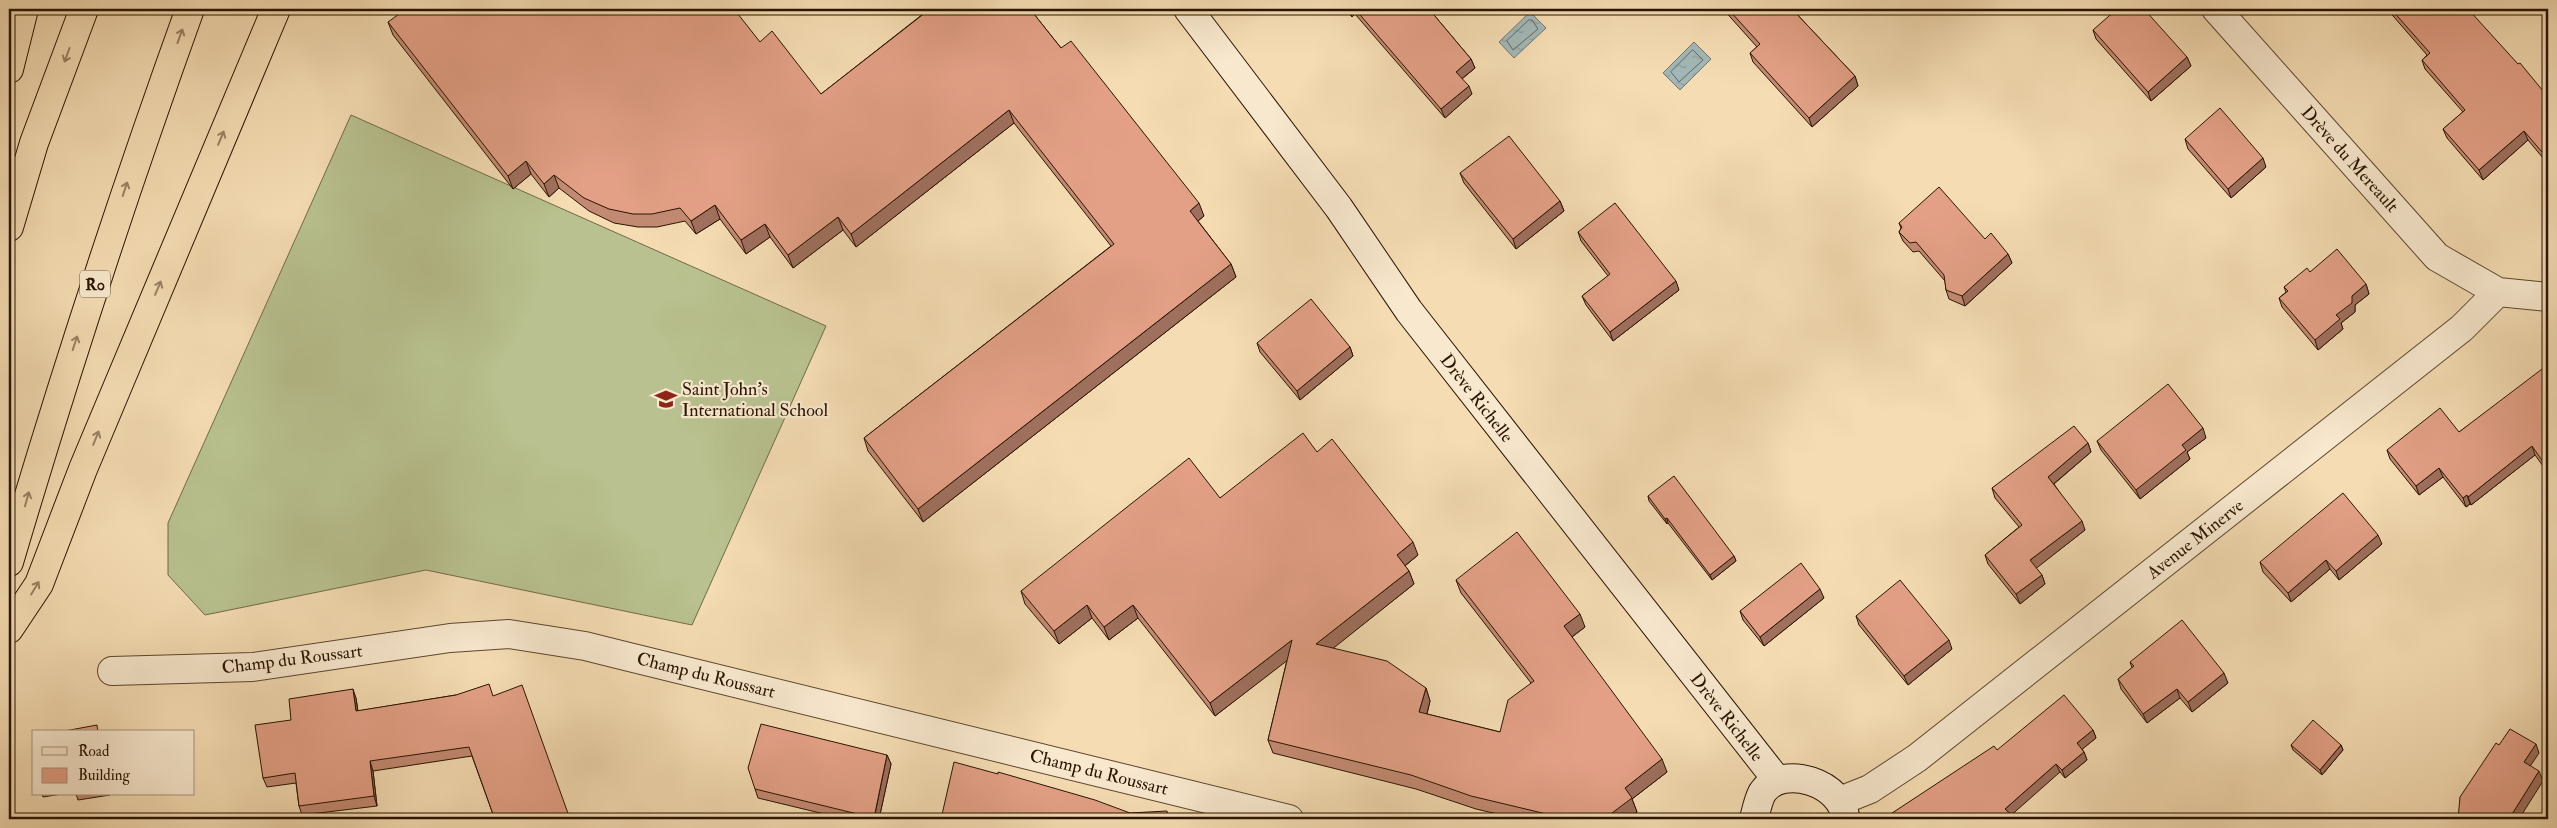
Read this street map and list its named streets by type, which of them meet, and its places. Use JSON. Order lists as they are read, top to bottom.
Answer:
{
  "streets": {
    "highway": ["R0"],
    "street": [
      "Drève du Mereault",
      "Drève Richelle",
      "Avenue Minerve",
      "Champ du Roussart"
    ]
  },
  "crossings": [
    ["Drève du Mereault", "Avenue Minerve"]
  ],
  "places": {
    "school or university": ["Saint John's International School"]
  },
  "legend": ["Road", "Building"]
}
